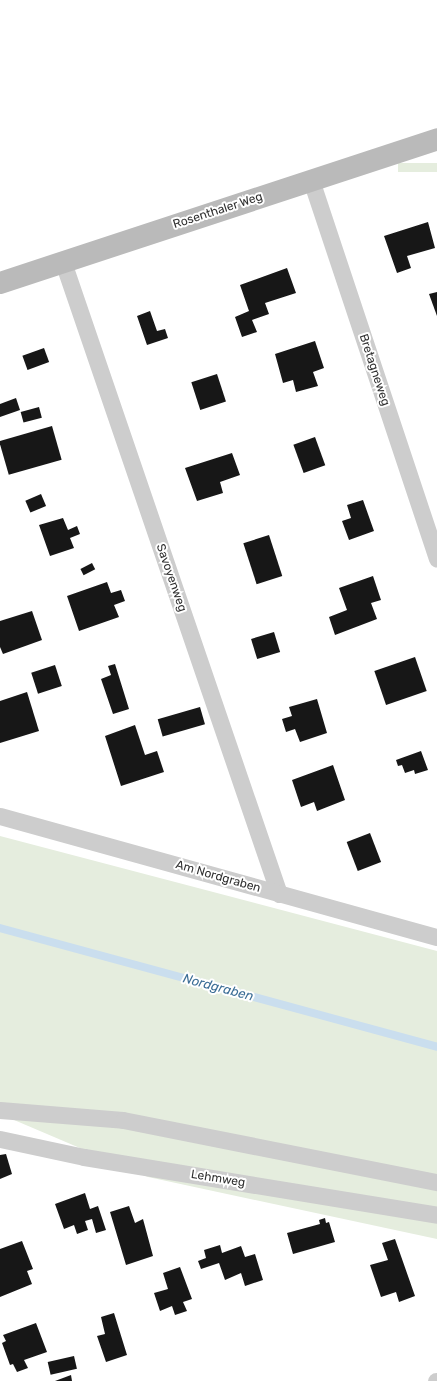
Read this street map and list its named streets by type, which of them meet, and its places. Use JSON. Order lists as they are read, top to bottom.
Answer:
{
  "streets": {
    "main road": ["Rosenthaler Weg"],
    "lane": [
      "Bretagneweg",
      "Savoyenweg",
      "Am Nordgraben",
      "Lehmweg"
    ]
  },
  "crossings": [
    ["Rosenthaler Weg", "Bretagneweg"],
    ["Rosenthaler Weg", "Savoyenweg"],
    ["Savoyenweg", "Am Nordgraben"]
  ],
  "water": ["Nordgraben"]
}
